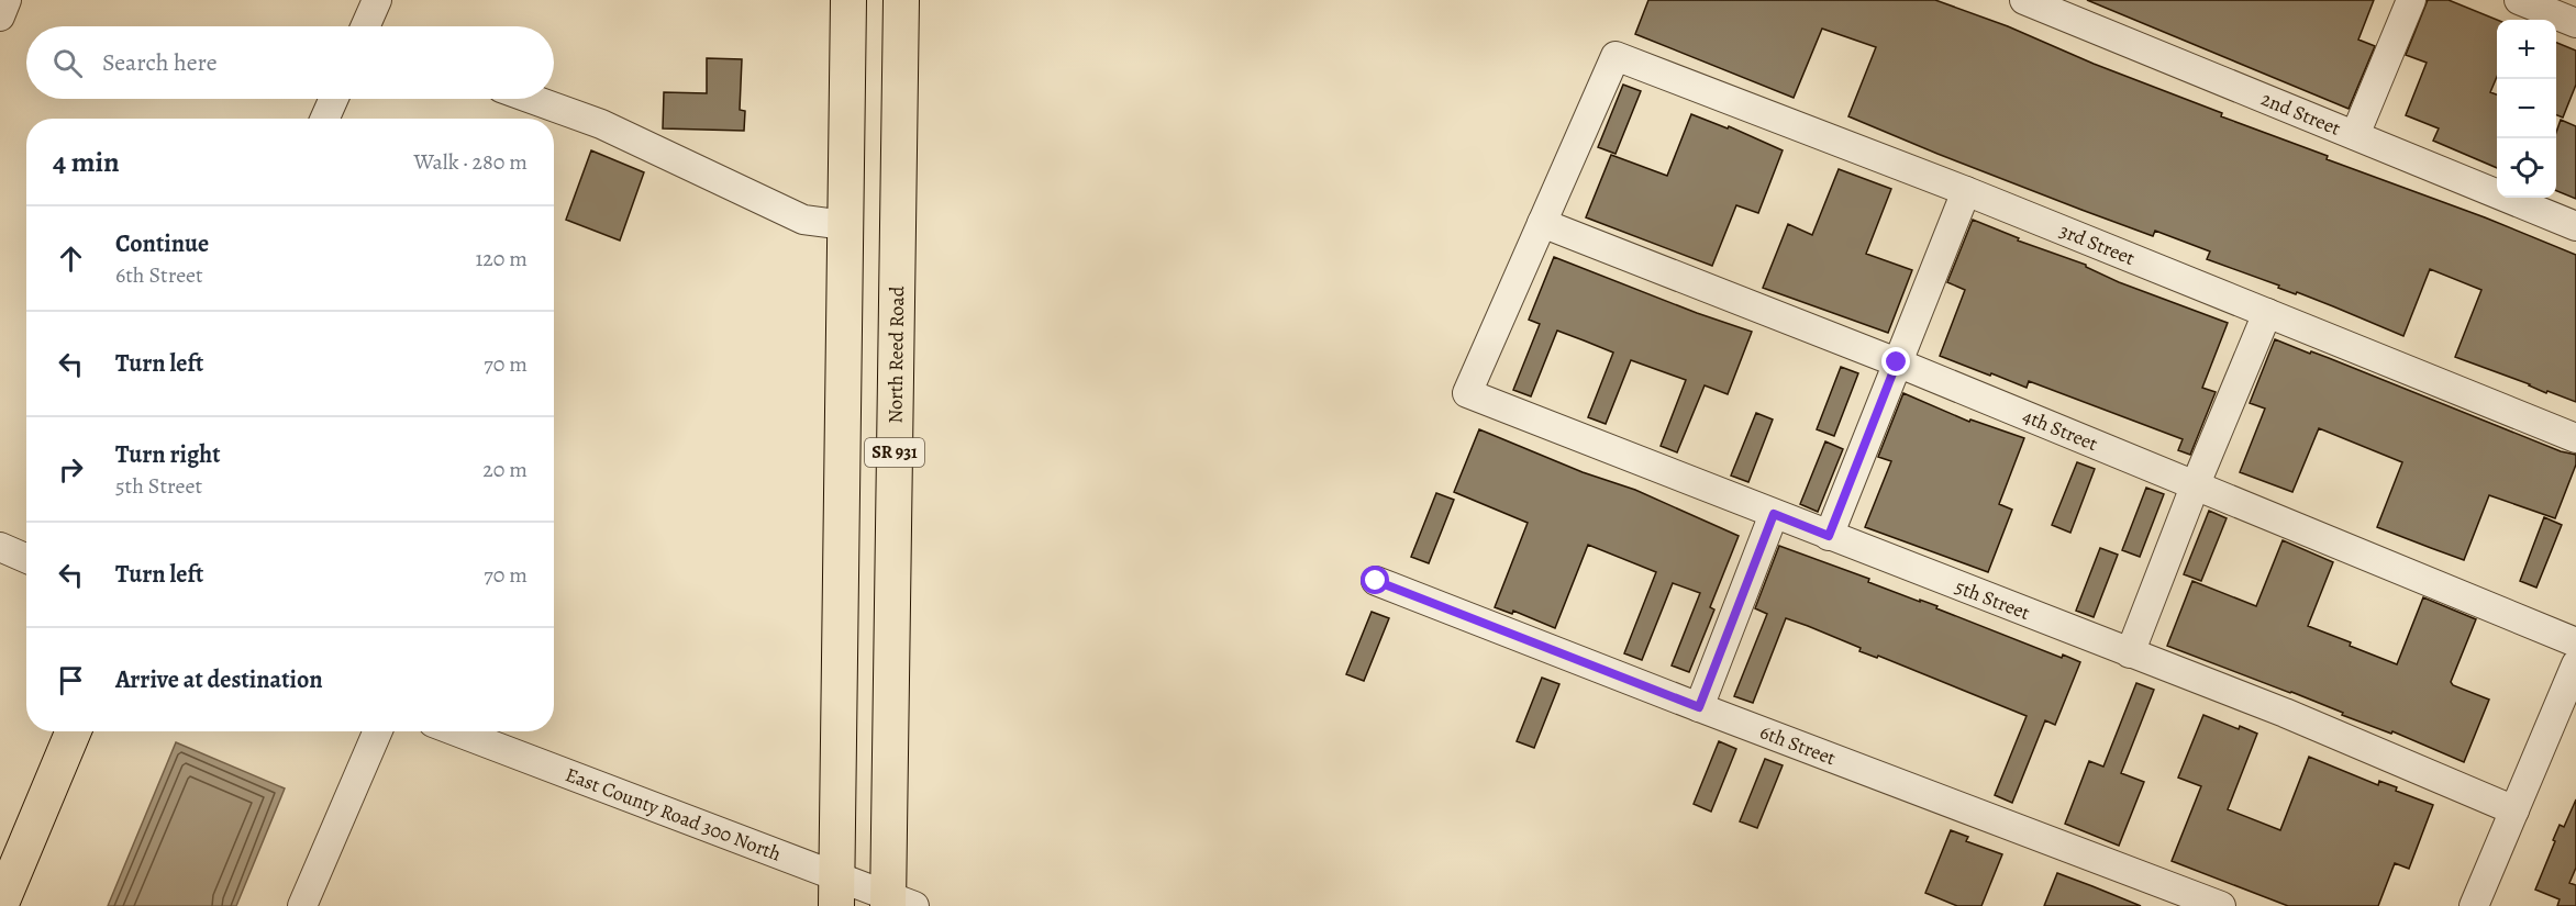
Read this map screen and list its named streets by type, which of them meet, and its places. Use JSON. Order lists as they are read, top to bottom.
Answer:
{
  "streets": {
    "main road": ["North Reed Road", "SR 931"],
    "street": [
      "2nd Street",
      "3rd Street",
      "4th Street",
      "5th Street",
      "6th Street",
      "East County Road 300 North"
    ]
  },
  "crossings": [
    ["3rd Street", "4th Street"],
    ["3rd Street", "5th Street"],
    ["North Reed Road", "East County Road 300 North"],
    ["4th Street", "5th Street"],
    ["SR 931", "East County Road 300 North"]
  ],
  "page": {
    "map_buttons": ["+", "−"],
    "search": "Search here",
    "heading": ["4 min", "Walk · 280 m"],
    "list": [
      ["Continue", "6th Street", "120 m"],
      ["Turn left", "70 m"],
      ["Turn right", "5th Street", "20 m"],
      ["Turn left", "70 m"],
      "Arrive at destination"
    ]
  }
}
